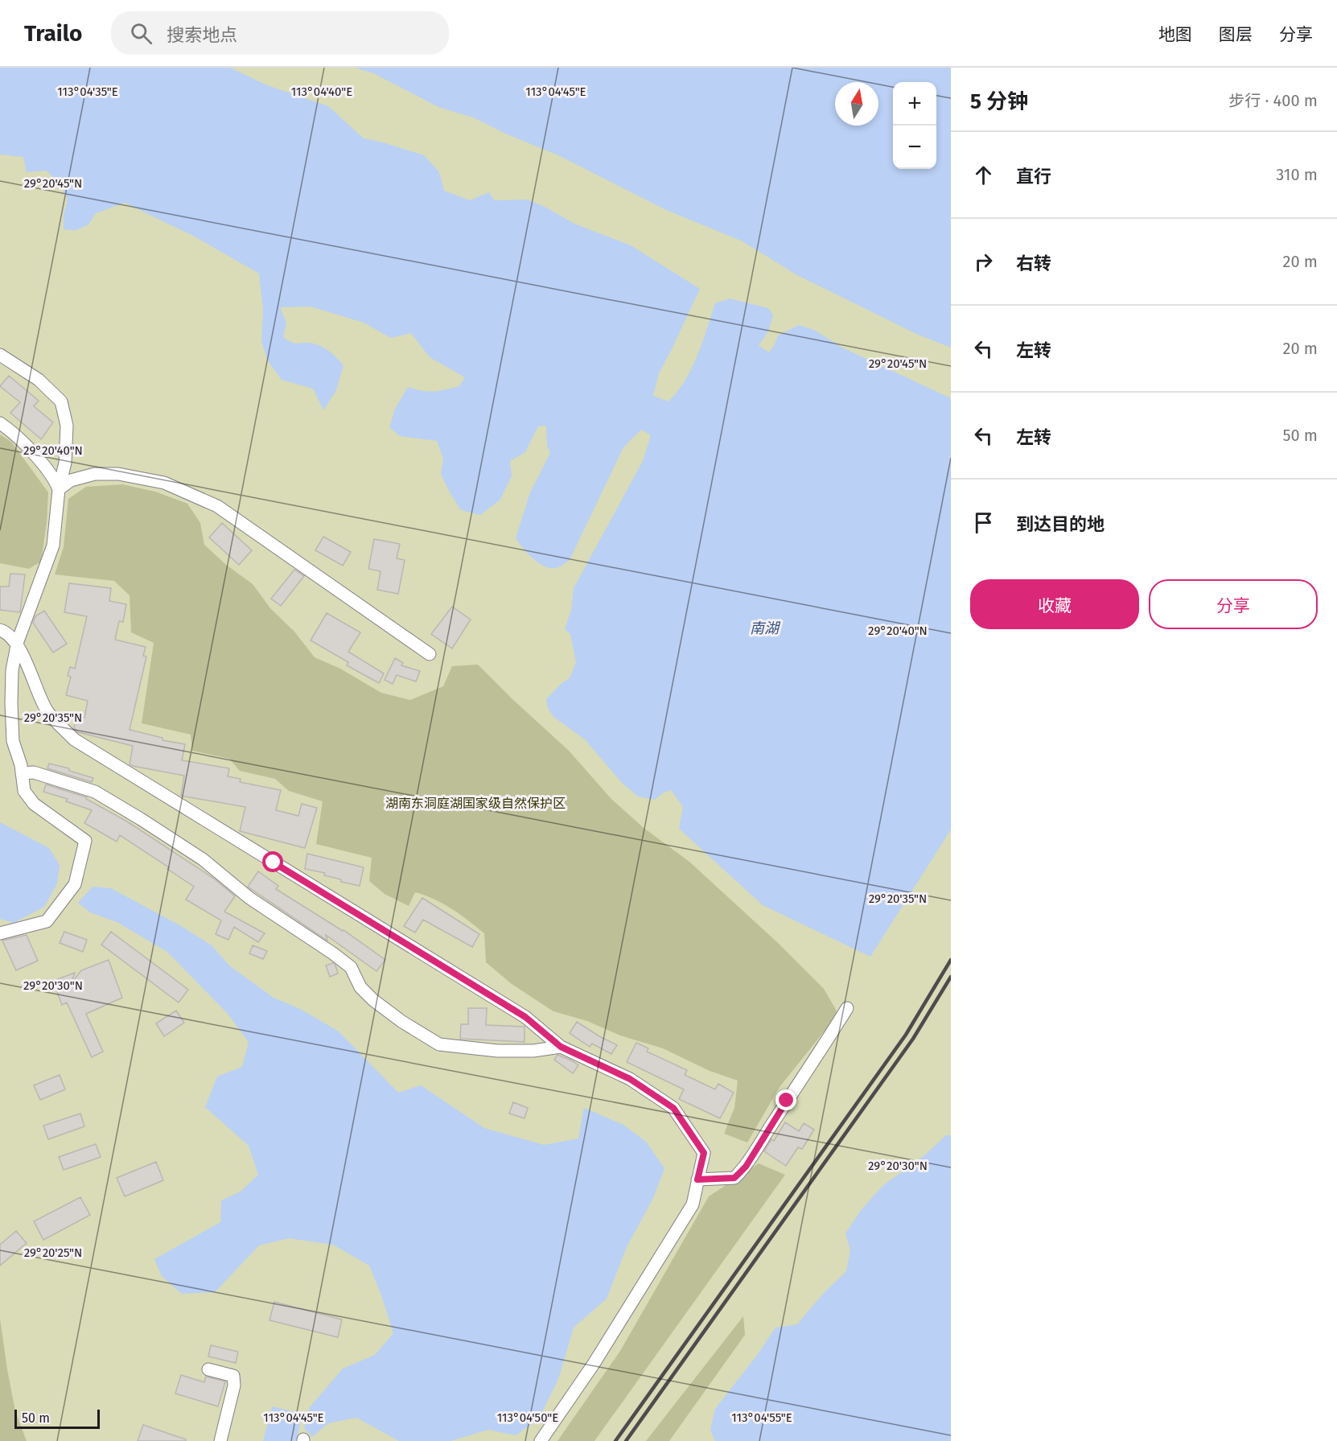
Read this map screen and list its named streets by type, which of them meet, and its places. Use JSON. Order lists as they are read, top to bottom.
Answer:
{
  "water": ["南湖"],
  "parks": ["湖南东洞庭湖国家级自然保护区"],
  "scale_bar": "50 m",
  "north": "top",
  "page": {
    "header": "Trailo",
    "search": "搜索地点",
    "nav": ["地图", "图层", "分享"],
    "heading": ["5 分钟", "步行 · 400 m"],
    "map_buttons": ["+", "−"],
    "list": [
      ["直行", "310 m"],
      ["右转", "20 m"],
      ["左转", "20 m"],
      ["左转", "50 m"],
      "到达目的地"
    ],
    "buttons": ["收藏", "分享"],
    "scale": "50 m"
  },
  "coordinates": [
    "113°04'35\"E",
    "113°04'40\"E",
    "113°04'45\"E",
    "29°20'45\"N",
    "29°20'40\"N",
    "29°20'35\"N",
    "29°20'30\"N",
    "29°20'25\"N",
    "113°04'50\"E",
    "113°04'55\"E"
  ]
}
